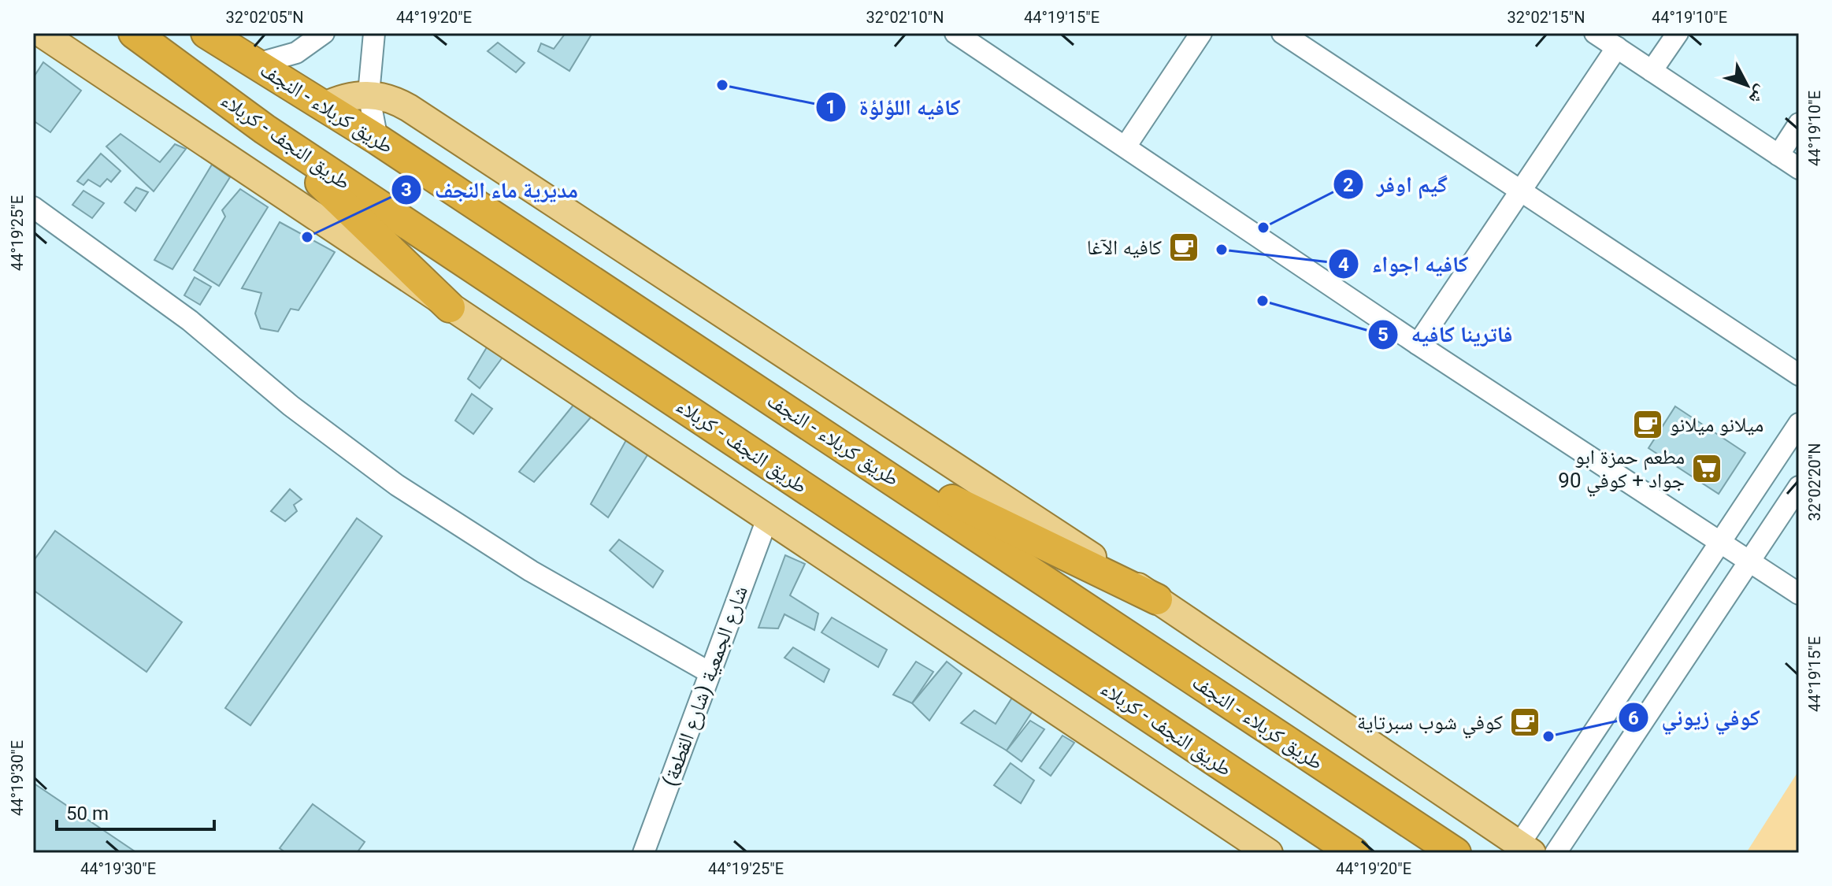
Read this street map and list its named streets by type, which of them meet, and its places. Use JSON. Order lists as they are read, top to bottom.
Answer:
{
  "streets": {
    "highway": ["طريق کربلاء - النجف", "طريق النجف - کربلاء"],
    "street": ["شارع الجمعية (شارع القطعة)"]
  },
  "places": {
    "other": [
      "كافيه اللؤلؤة",
      "گيم اوفر",
      "مديرية ماء النجف",
      "كافيه اجواء",
      "فاترينا كافيه",
      "كوفي زيوني"
    ],
    "cafe": ["كافيه الآغا", "ميلانو ميلانو", "كوفي شوب سبرتاية"],
    "supermarket": ["مطعم حمزة ابو جواد + كوفي 90"]
  },
  "scale_bar": "50 m",
  "north": "bottom right",
  "coordinates": [
    "32°02'05\"N",
    "44°19'20\"E",
    "32°02'10\"N",
    "44°19'15\"E",
    "32°02'15\"N",
    "44°19'10\"E",
    "44°19'25\"E",
    "32°02'20\"N",
    "44°19'30\"E"
  ]
}
